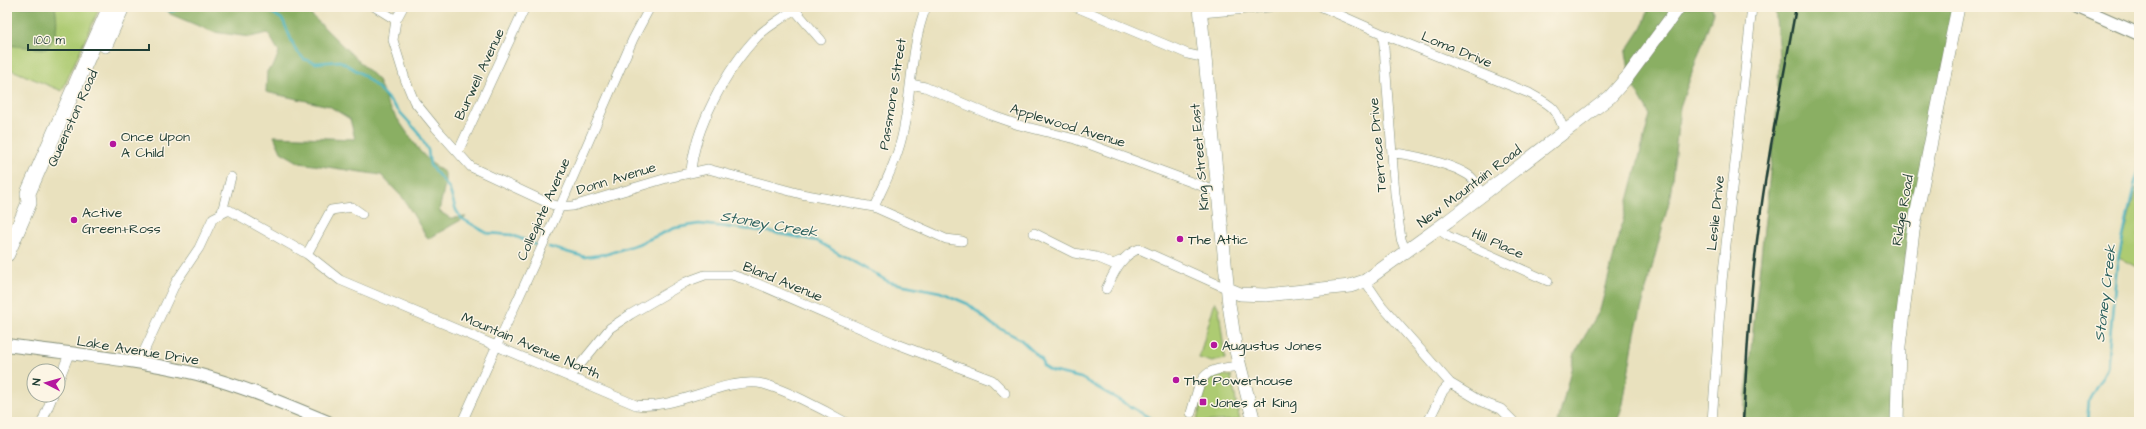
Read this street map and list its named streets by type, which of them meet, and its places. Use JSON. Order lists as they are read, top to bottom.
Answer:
{
  "streets": {
    "main road": [
      "Queenston Road",
      "King Street East",
      "New Mountain Road",
      "Ridge Road"
    ],
    "street": [
      "Loma Drive",
      "Burwell Avenue",
      "Passmore Street",
      "Applewood Avenue",
      "Terrace Drive",
      "Donn Avenue",
      "Collegiate Avenue",
      "Leslie Drive",
      "Hill Place",
      "Bland Avenue",
      "Mountain Avenue North",
      "Lake Avenue Drive"
    ]
  },
  "crossings": [
    ["Loma Drive", "Terrace Drive"],
    ["Loma Drive", "New Mountain Road"],
    ["Burwell Avenue", "Donn Avenue"],
    ["Passmore Street", "Applewood Avenue"],
    ["Passmore Street", "Donn Avenue"],
    ["Applewood Avenue", "King Street East"],
    ["Terrace Drive", "New Mountain Road"],
    ["King Street East", "New Mountain Road"],
    ["Donn Avenue", "Collegiate Avenue"],
    ["New Mountain Road", "Hill Place"],
    ["Collegiate Avenue", "Mountain Avenue North"],
    ["Bland Avenue", "Mountain Avenue North"]
  ],
  "water": ["Stoney Creek"],
  "places": {
    "other": [
      "Once Upon A Child",
      "Active Green+Ross",
      "The Attic",
      "Augustus Jones",
      "The Powerhouse"
    ],
    "transit": ["Jones at King"]
  },
  "scale_bar": "100 m",
  "north": "left"
}
